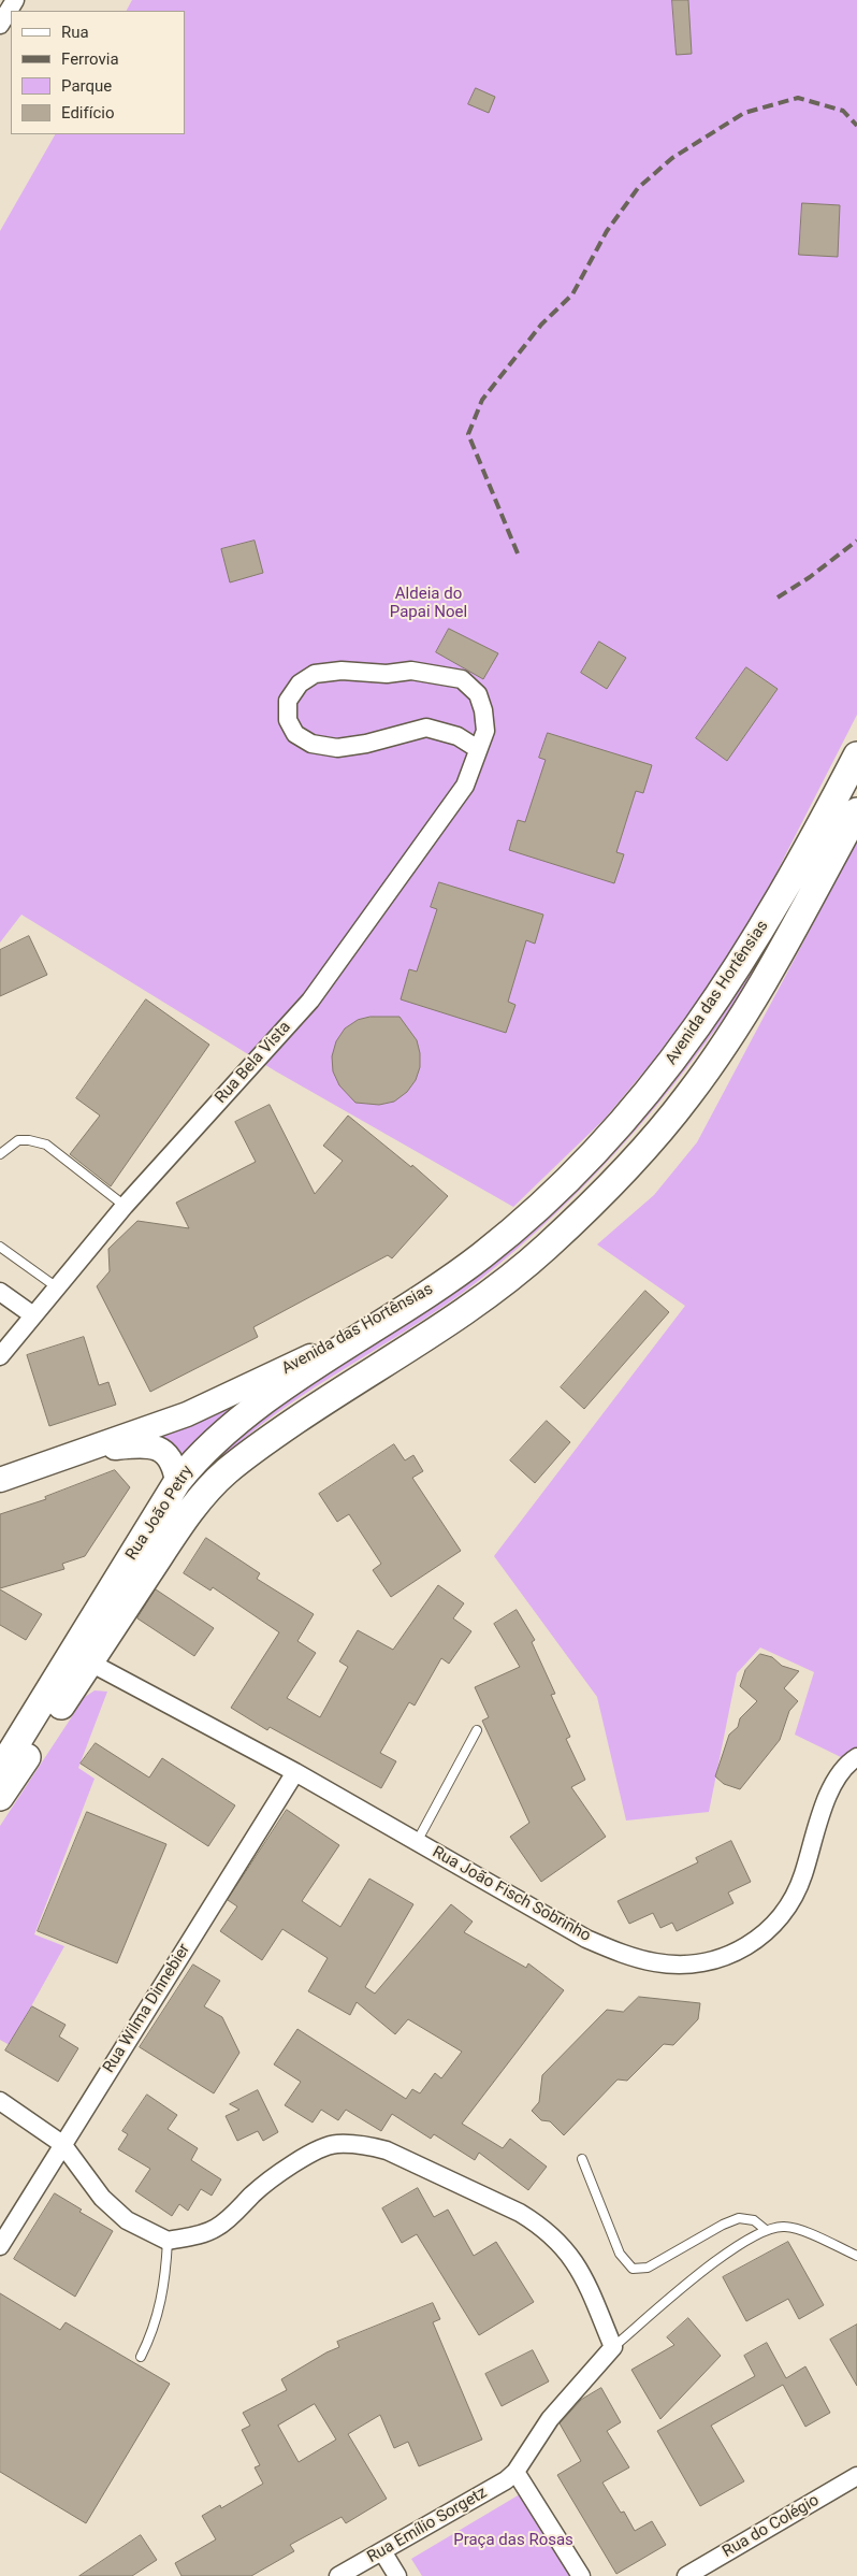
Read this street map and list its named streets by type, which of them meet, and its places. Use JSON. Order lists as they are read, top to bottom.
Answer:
{
  "streets": {
    "main road": ["Avenida das Hortênsias", "Rua João Petry"],
    "street": [
      "Rua Bela Vista",
      "Rua João Fisch Sobrinho",
      "Rua Wilma Dinnebier",
      "Rua Emílio Sorgetz",
      "Rua do Colégio"
    ]
  },
  "crossings": [
    ["Avenida das Hortênsias", "Rua João Petry"],
    ["Rua João Petry", "Rua João Fisch Sobrinho"],
    ["Rua João Fisch Sobrinho", "Rua Wilma Dinnebier"]
  ],
  "parks": ["Aldeia do Papai Noel", "Praça das Rosas"],
  "legend": [
    "Rua",
    "Ferrovia",
    "Parque",
    "Edifício"
  ]
}
